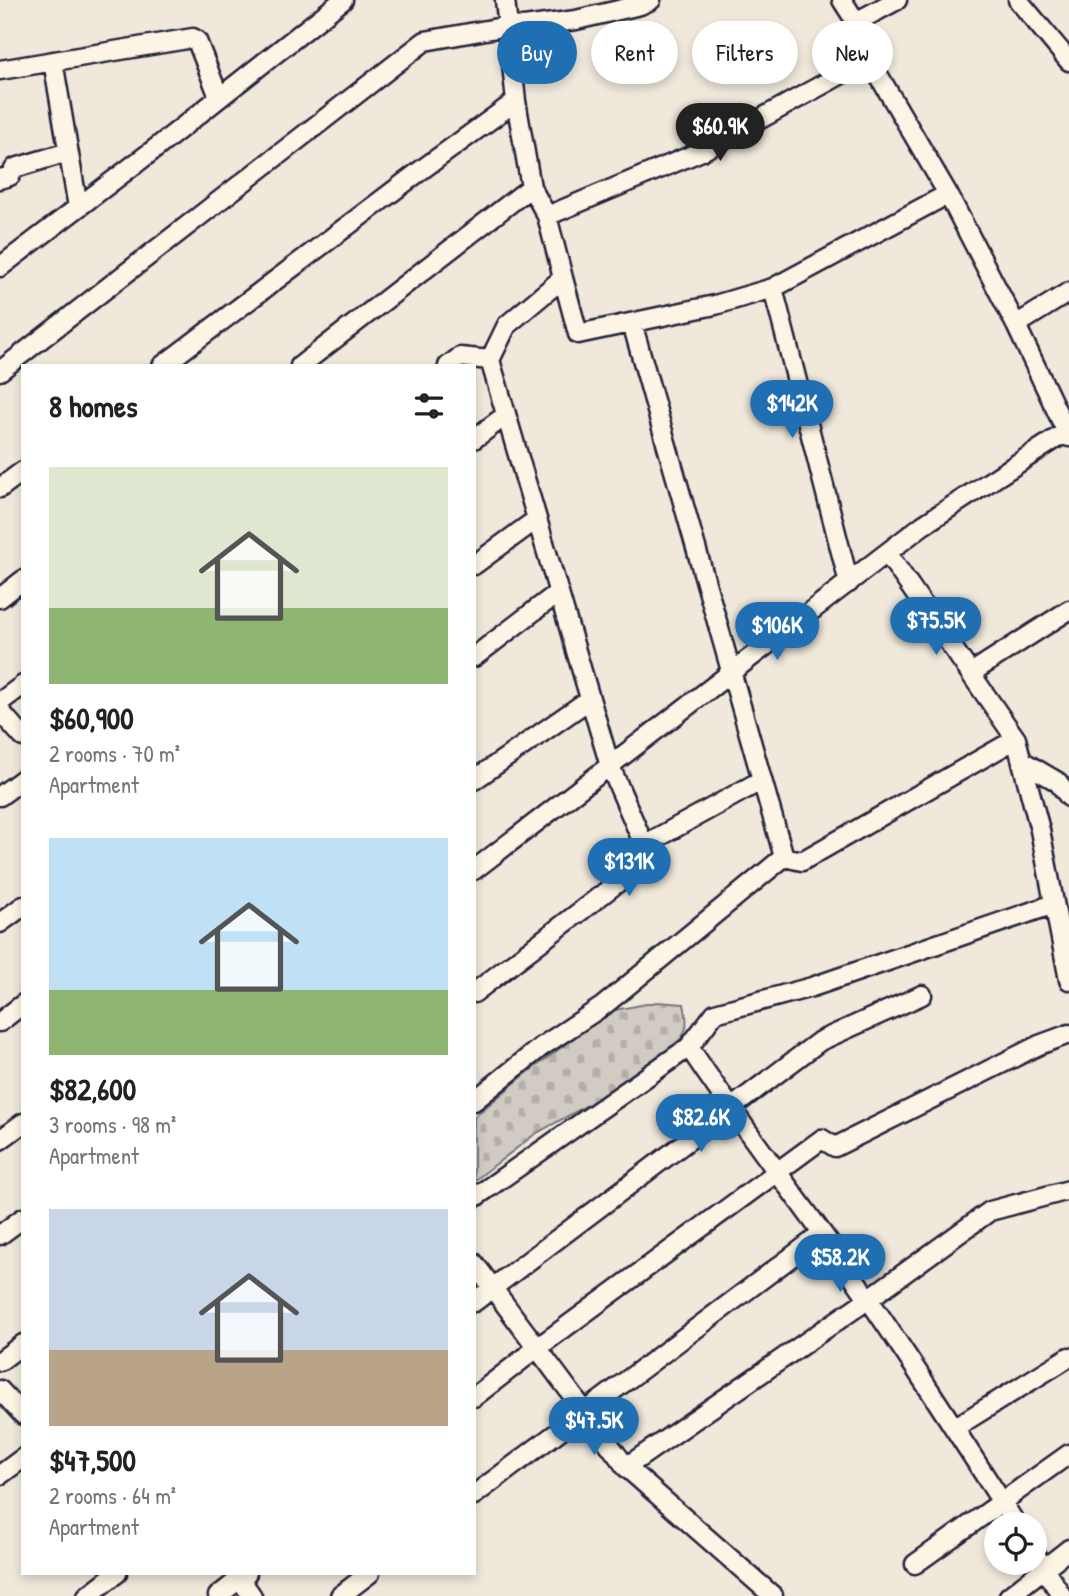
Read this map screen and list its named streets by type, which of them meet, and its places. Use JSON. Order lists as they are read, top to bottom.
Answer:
{
  "page": {
    "chip": [
      "Buy",
      "Rent",
      "Filters",
      "New"
    ],
    "price": [
      "$60.9K",
      "$142K",
      "$75.5K",
      "$106K",
      "$131K",
      "$82.6K",
      "$58.2K",
      "$47.5K"
    ],
    "heading": "8 homes",
    "list": [
      {
        "name": "$60,900",
        "note": "2 rooms · 70 m² · Apartment"
      },
      {
        "name": "$82,600",
        "note": "3 rooms · 98 m² · Apartment"
      },
      {
        "name": "$47,500",
        "note": "2 rooms · 64 m² · Apartment"
      }
    ]
  }
}
